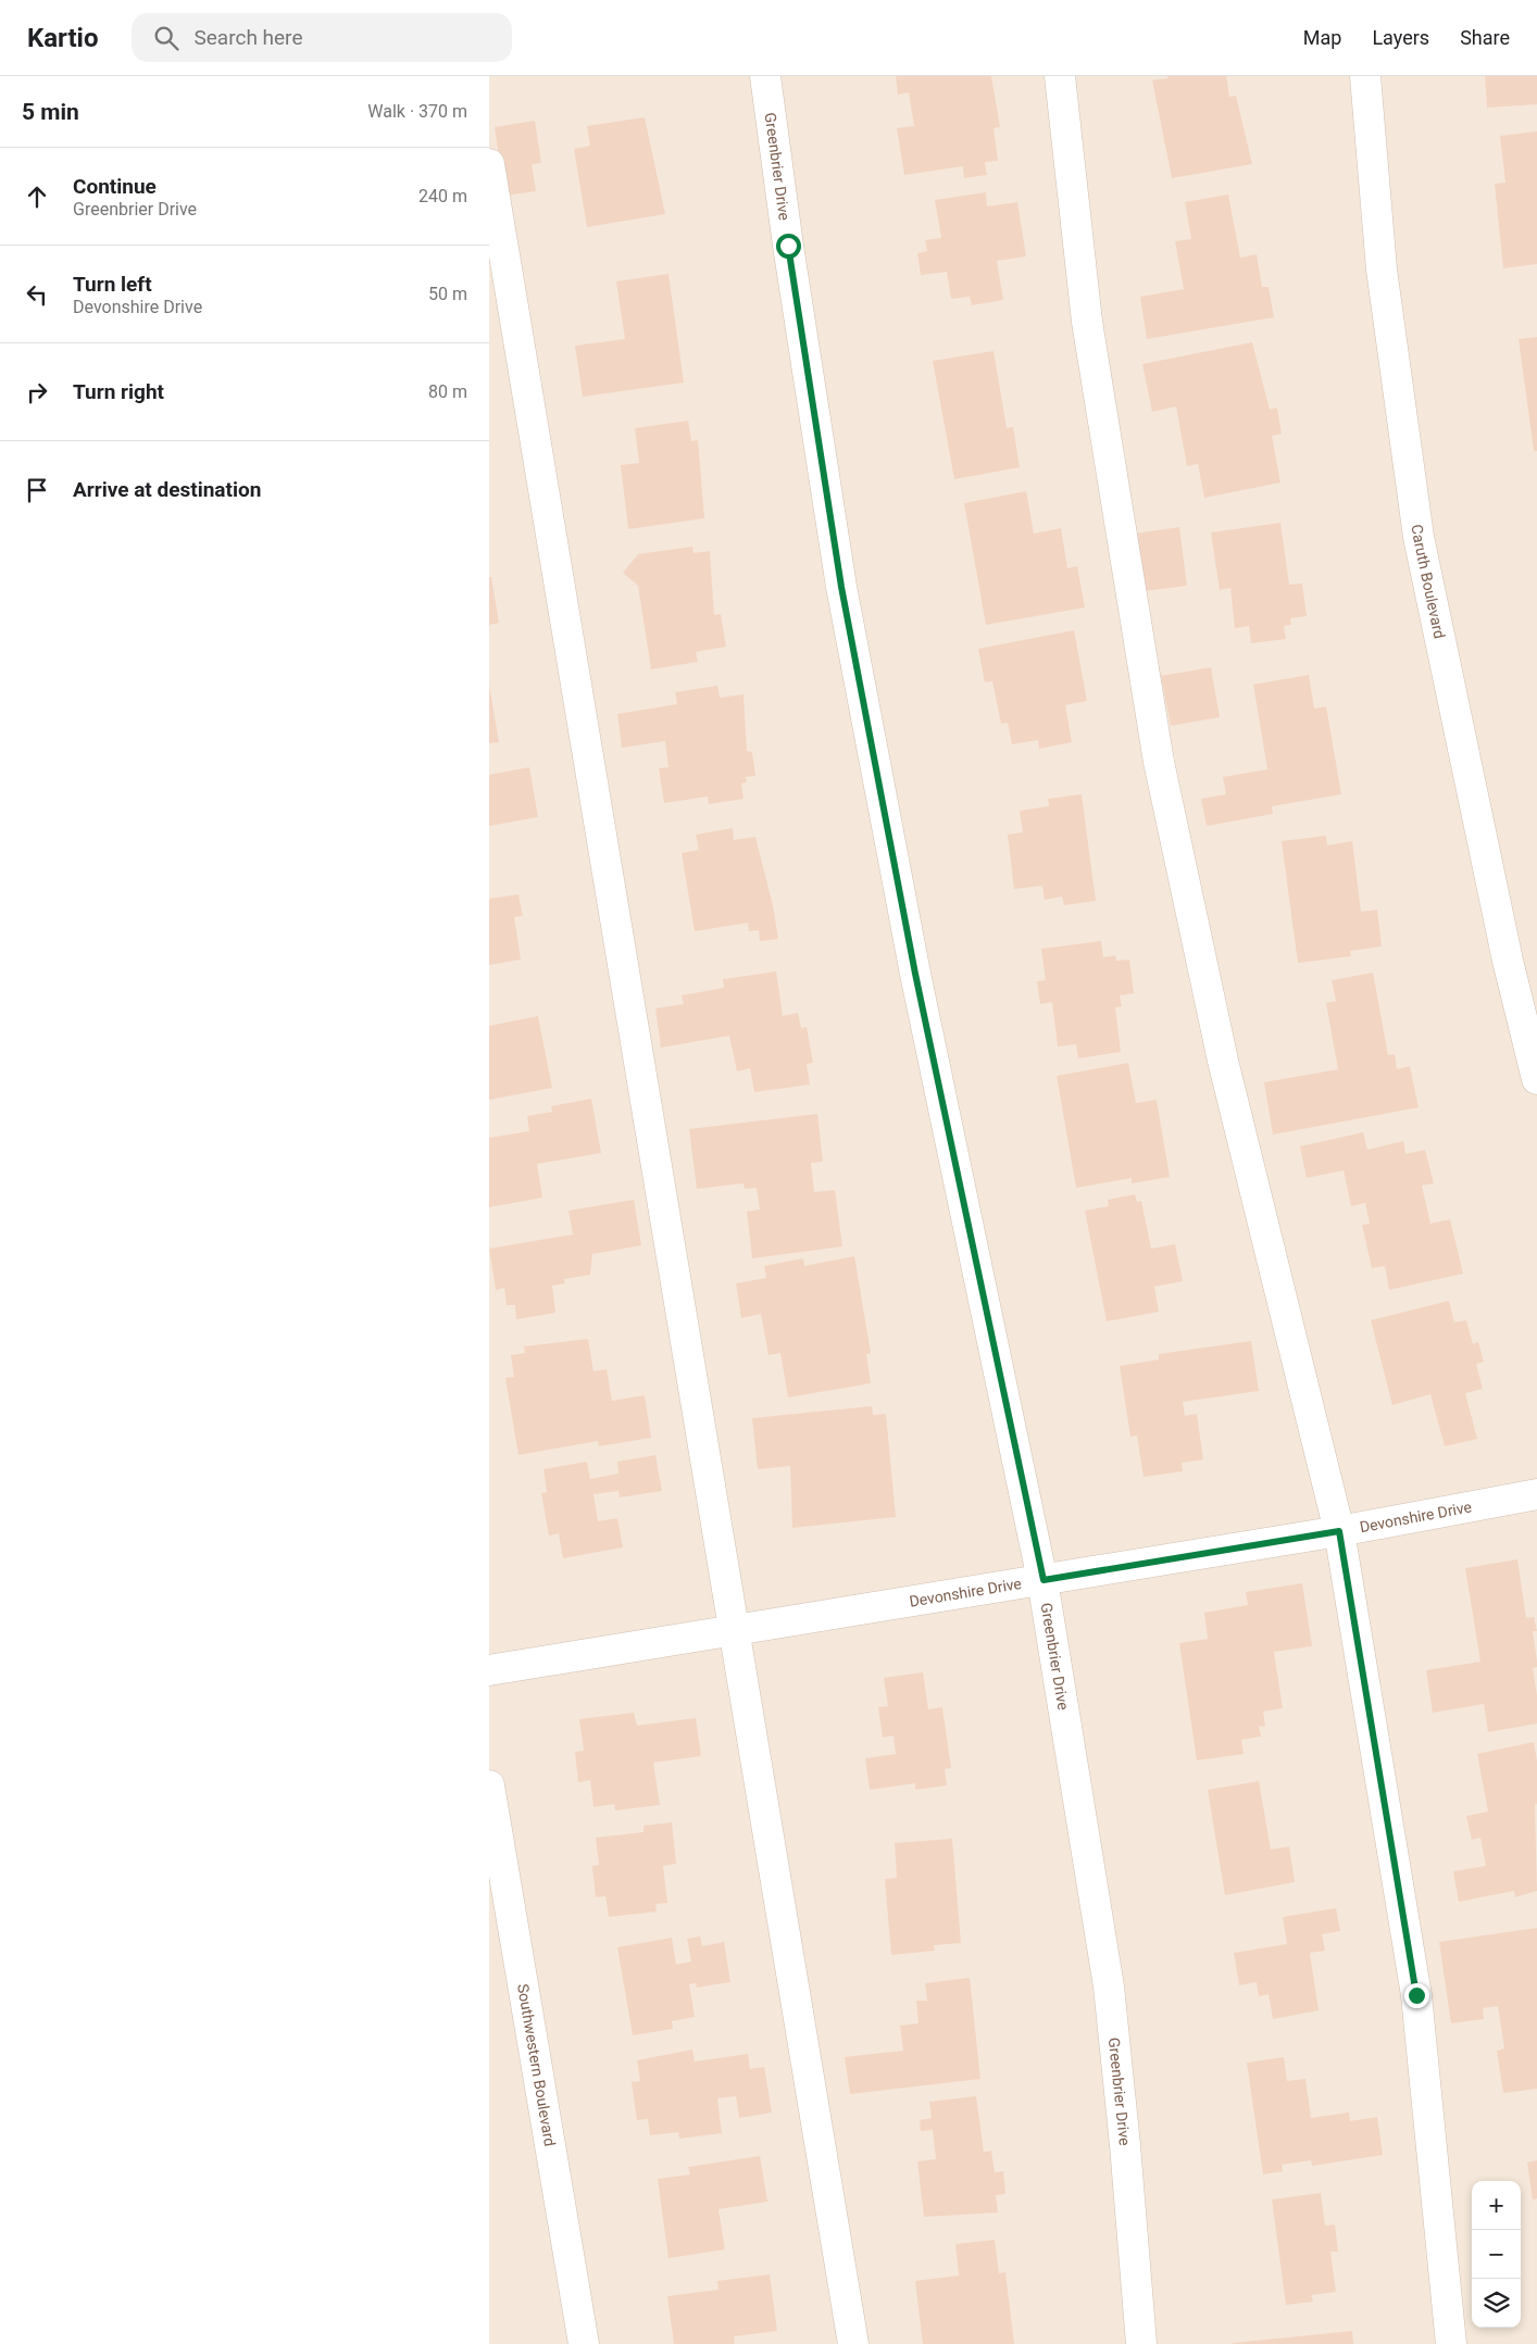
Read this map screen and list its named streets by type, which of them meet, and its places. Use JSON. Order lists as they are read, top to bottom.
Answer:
{
  "streets": {
    "street": [
      "Greenbrier Drive",
      "Caruth Boulevard",
      "Devonshire Drive",
      "Southwestern Boulevard"
    ]
  },
  "crossings": [
    ["Greenbrier Drive", "Devonshire Drive"]
  ],
  "page": {
    "header": "Kartio",
    "search": "Search here",
    "nav": ["Map", "Layers", "Share"],
    "heading": ["5 min", "Walk · 370 m"],
    "list": [
      ["Continue", "Greenbrier Drive", "240 m"],
      ["Turn left", "Devonshire Drive", "50 m"],
      ["Turn right", "80 m"],
      "Arrive at destination"
    ],
    "map_buttons": ["+", "−"]
  }
}
